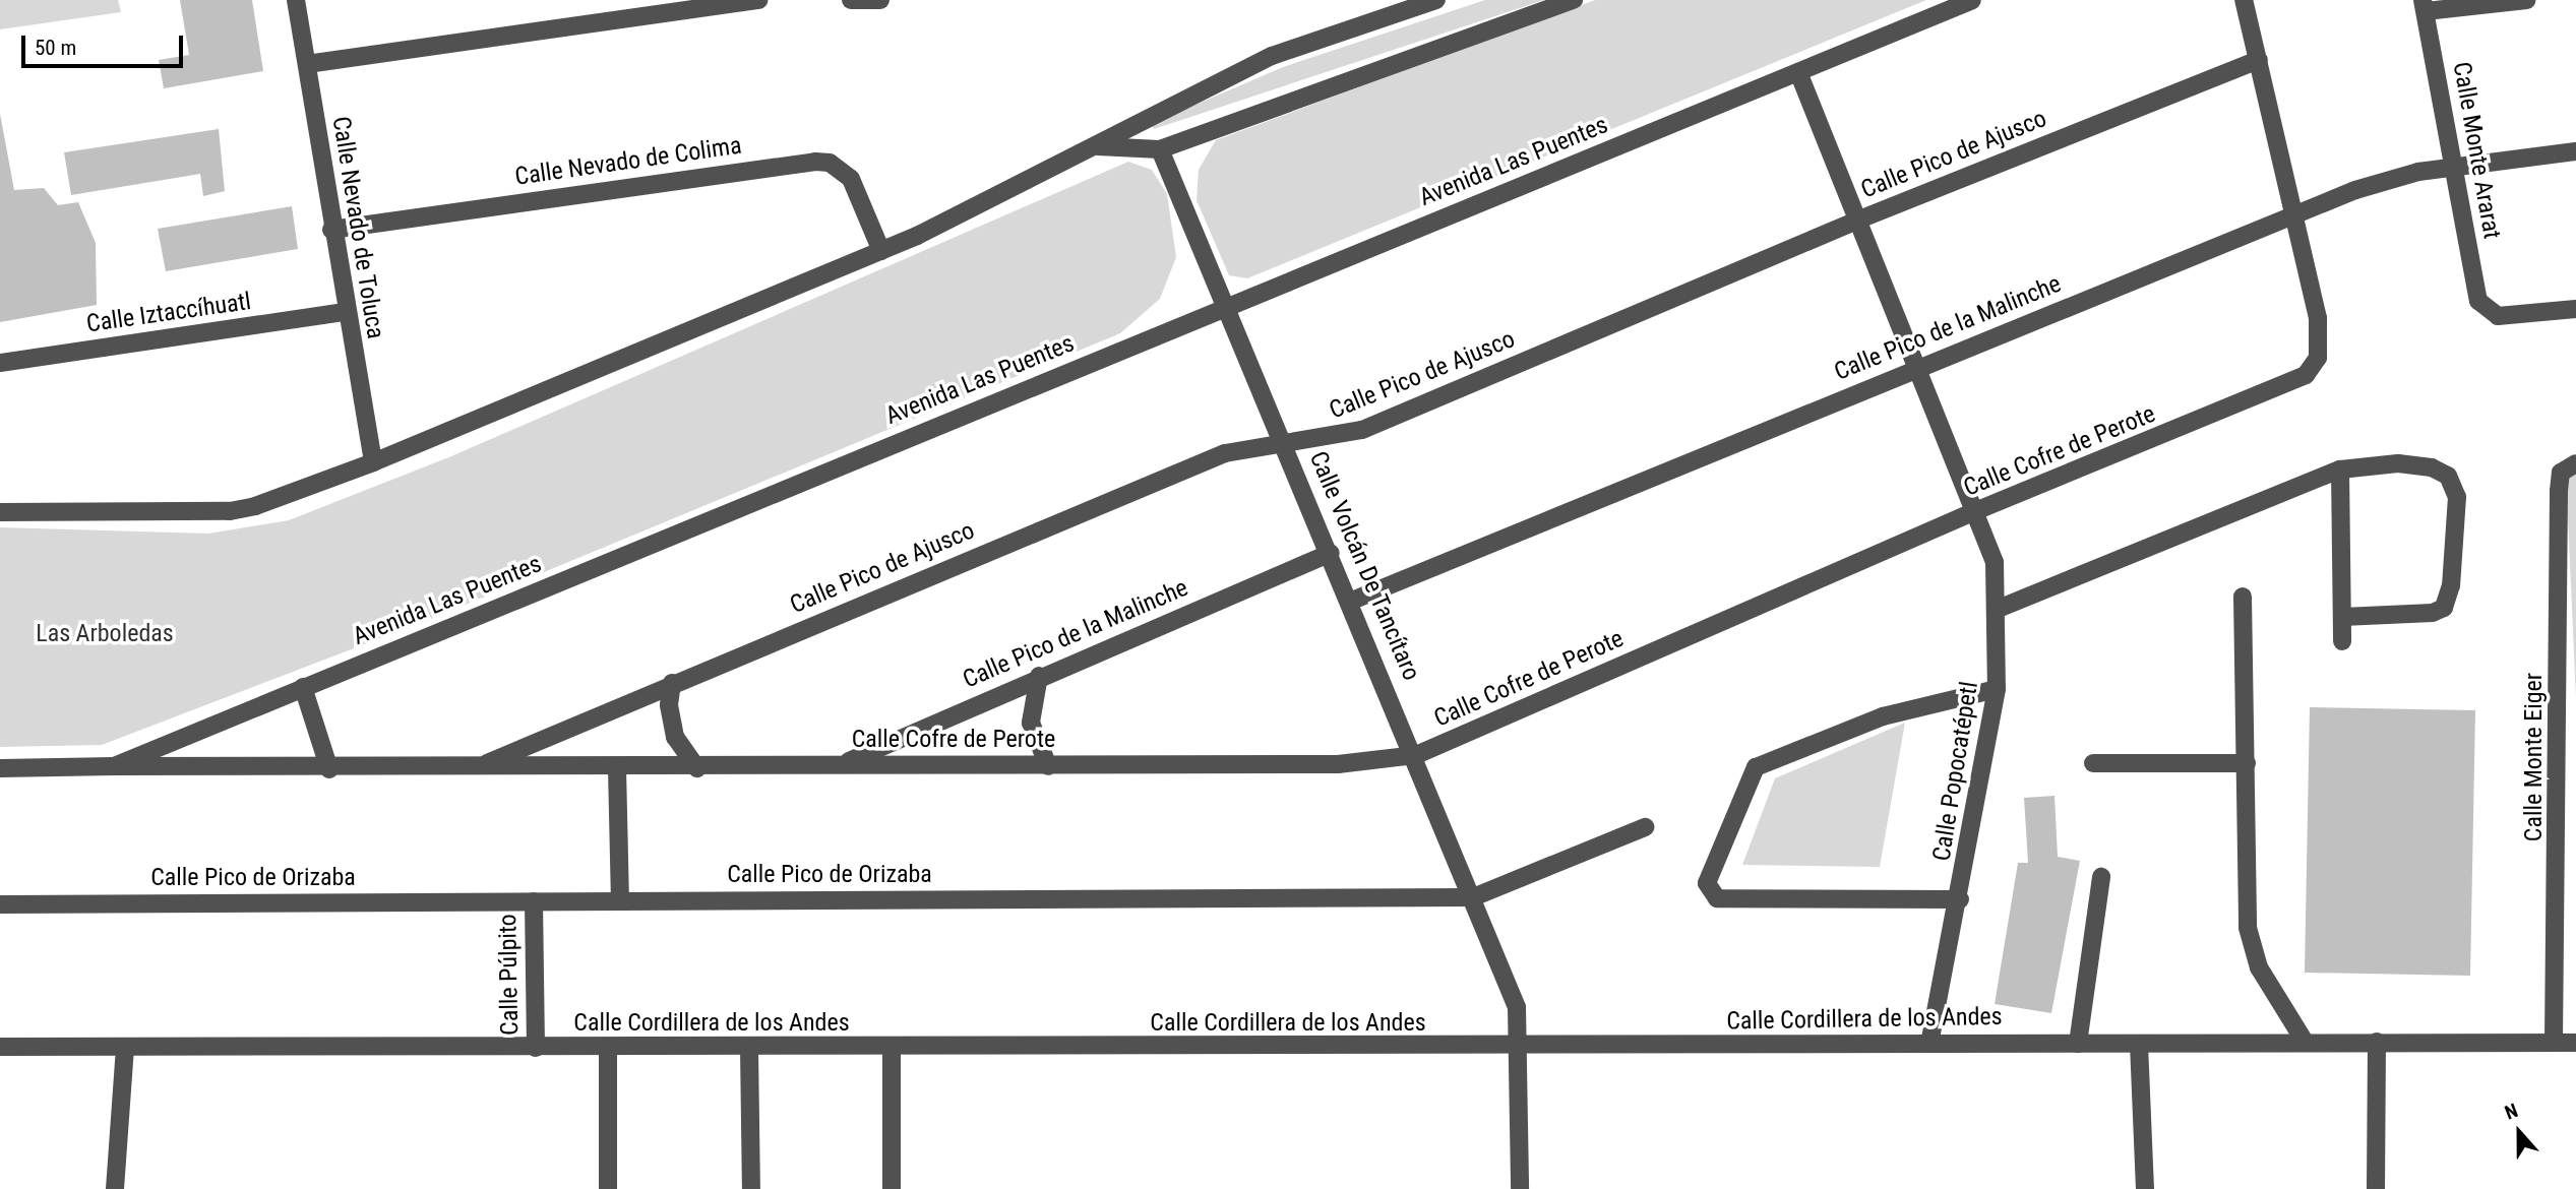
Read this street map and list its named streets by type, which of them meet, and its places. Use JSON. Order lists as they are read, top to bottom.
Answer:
{
  "streets": {
    "street": [
      "Calle Monte Ararat",
      "Calle Pico de Ajusco",
      "Calle Nevado de Colima",
      "Avenida Las Puentes",
      "Calle Nevado de Toluca",
      "Calle Iztaccíhuatl",
      "Calle Pico de la Malinche",
      "Calle Cofre de Perote",
      "Calle Volcán De Tancítaro",
      "Calle Monte Eiger",
      "Calle Popocatépetl",
      "Calle Pico de Orizaba",
      "Calle Púlpito",
      "Calle Cordillera de los Andes"
    ]
  },
  "crossings": [
    ["Calle Monte Ararat", "Calle Pico de la Malinche"],
    ["Calle Pico de Ajusco", "Calle Cofre de Perote"],
    ["Calle Pico de Ajusco", "Calle Volcán De Tancítaro"],
    ["Calle Pico de Ajusco", "Calle Popocatépetl"],
    ["Calle Nevado de Colima", "Calle Nevado de Toluca"],
    ["Avenida Las Puentes", "Calle Cofre de Perote"],
    ["Avenida Las Puentes", "Calle Volcán De Tancítaro"],
    ["Avenida Las Puentes", "Calle Popocatépetl"],
    ["Calle Nevado de Toluca", "Calle Iztaccíhuatl"],
    ["Calle Pico de la Malinche", "Calle Cofre de Perote"],
    ["Calle Pico de la Malinche", "Calle Volcán De Tancítaro"],
    ["Calle Pico de la Malinche", "Calle Popocatépetl"],
    ["Calle Cofre de Perote", "Calle Volcán De Tancítaro"],
    ["Calle Cofre de Perote", "Calle Popocatépetl"],
    ["Calle Volcán De Tancítaro", "Calle Pico de Orizaba"],
    ["Calle Volcán De Tancítaro", "Calle Cordillera de los Andes"],
    ["Calle Monte Eiger", "Calle Cordillera de los Andes"],
    ["Calle Popocatépetl", "Calle Cordillera de los Andes"],
    ["Calle Pico de Orizaba", "Calle Púlpito"],
    ["Calle Púlpito", "Calle Cordillera de los Andes"]
  ],
  "parks": ["Las Arboledas"],
  "scale_bar": "50 m",
  "north": "top"
}
